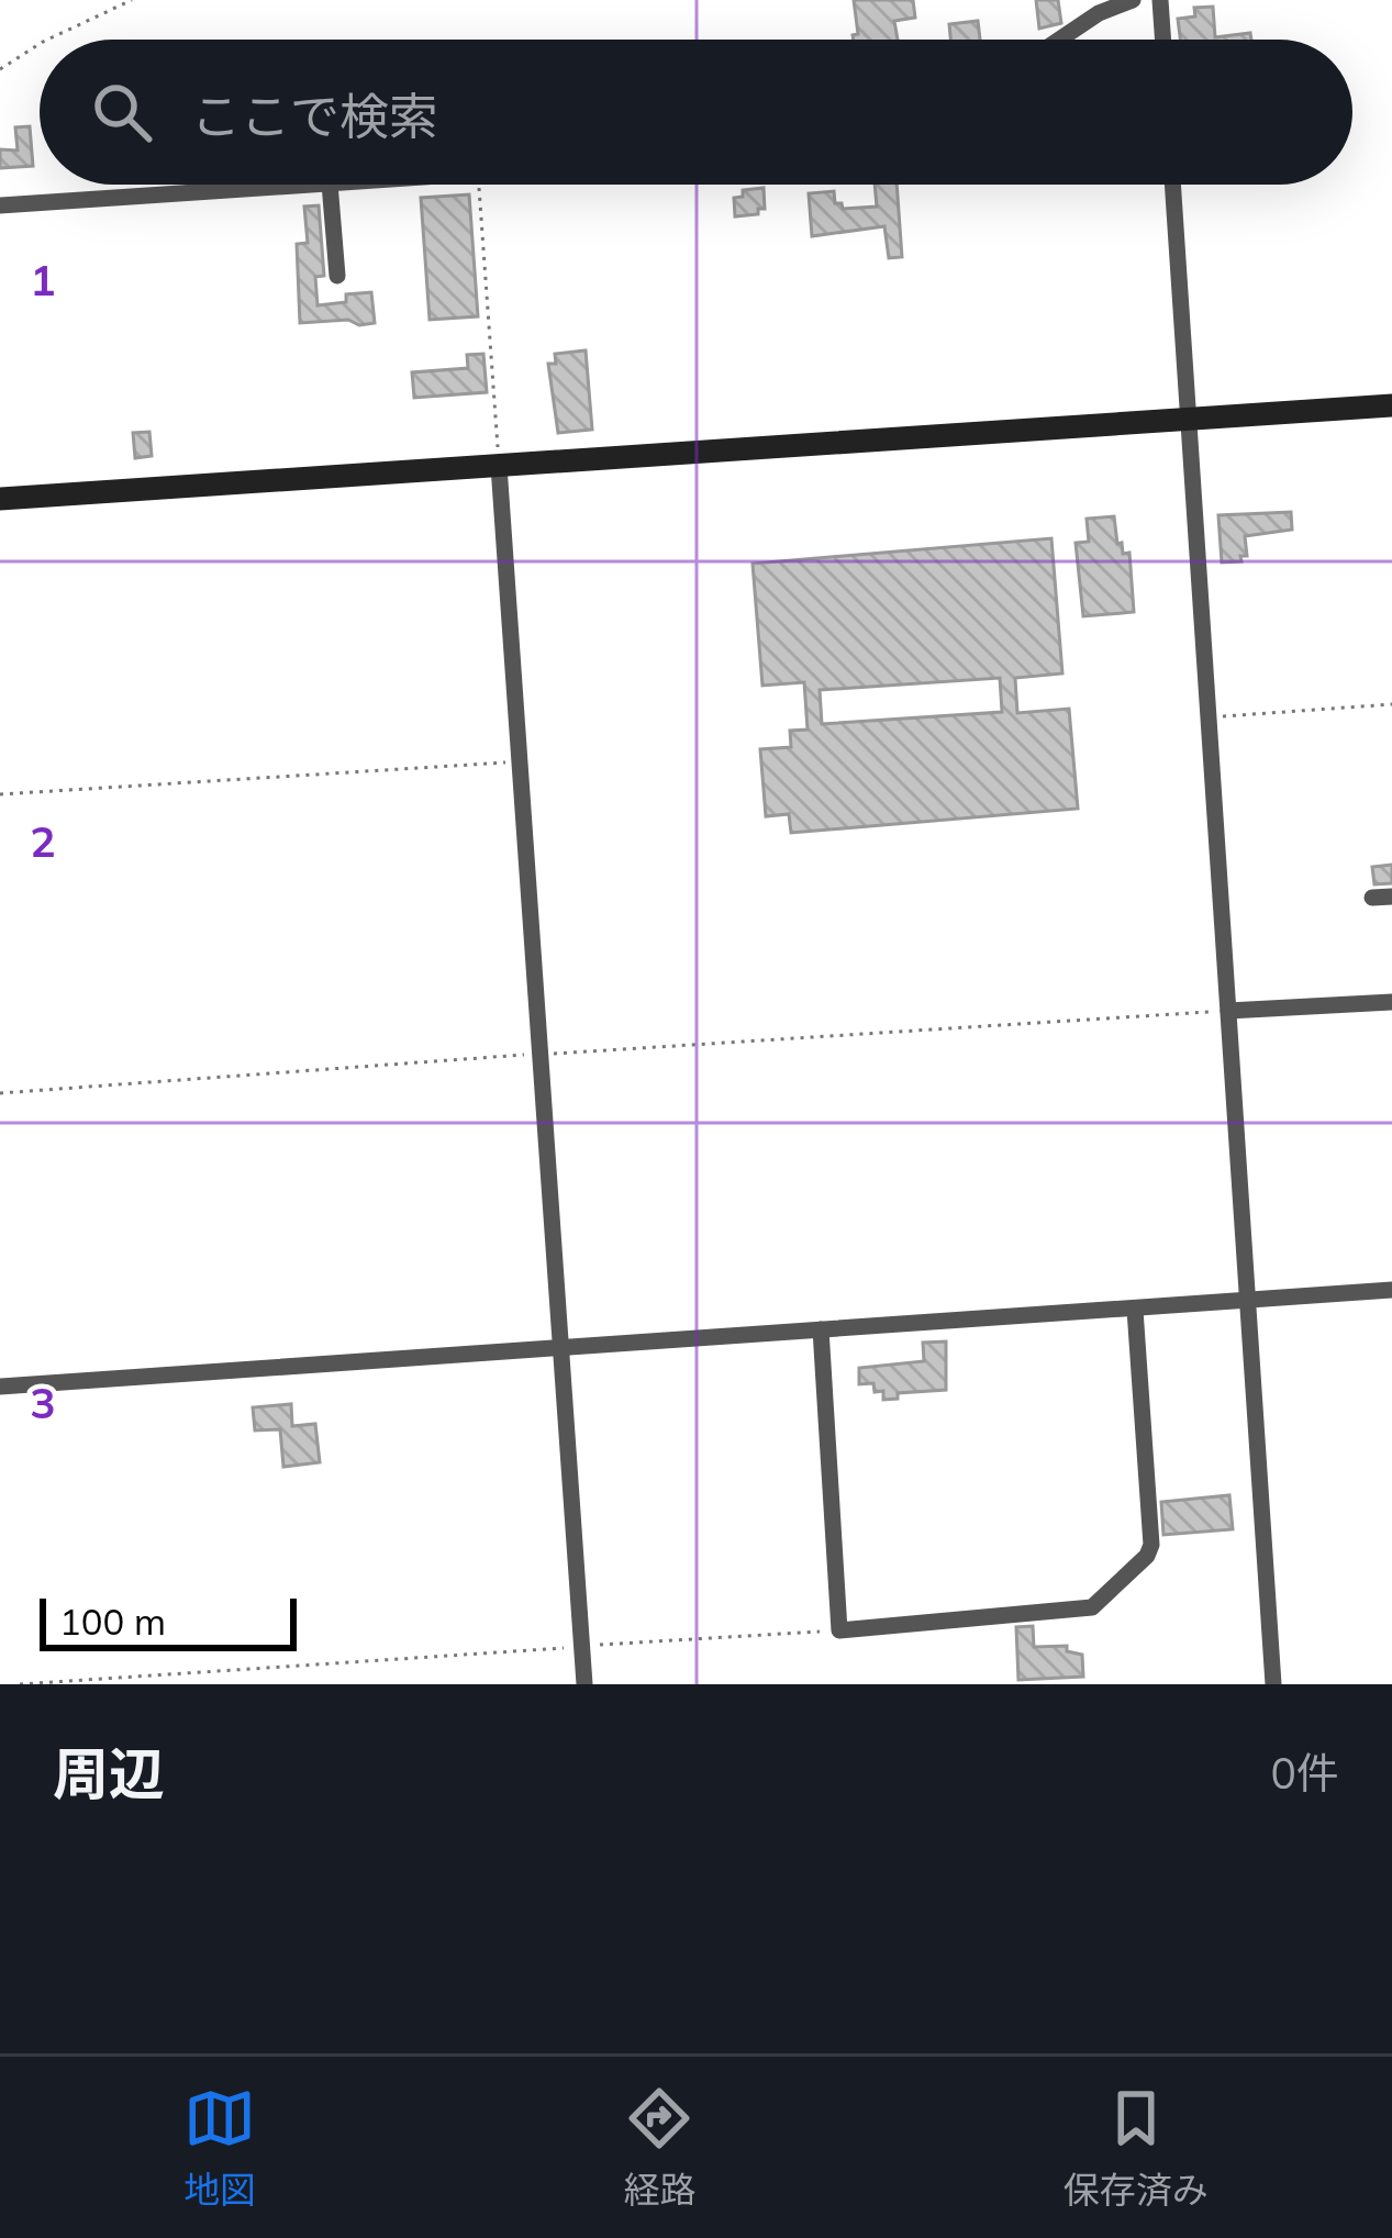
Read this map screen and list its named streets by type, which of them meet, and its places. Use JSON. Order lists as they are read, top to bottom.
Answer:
{
  "scale_bar": "100 m",
  "page": {
    "search": "ここで検索",
    "scale": "100 m",
    "heading": ["周辺", "0件"],
    "nav": ["地図", "経路", "保存済み"]
  },
  "grid": {
    "rows": ["1", "2", "3"]
  }
}
